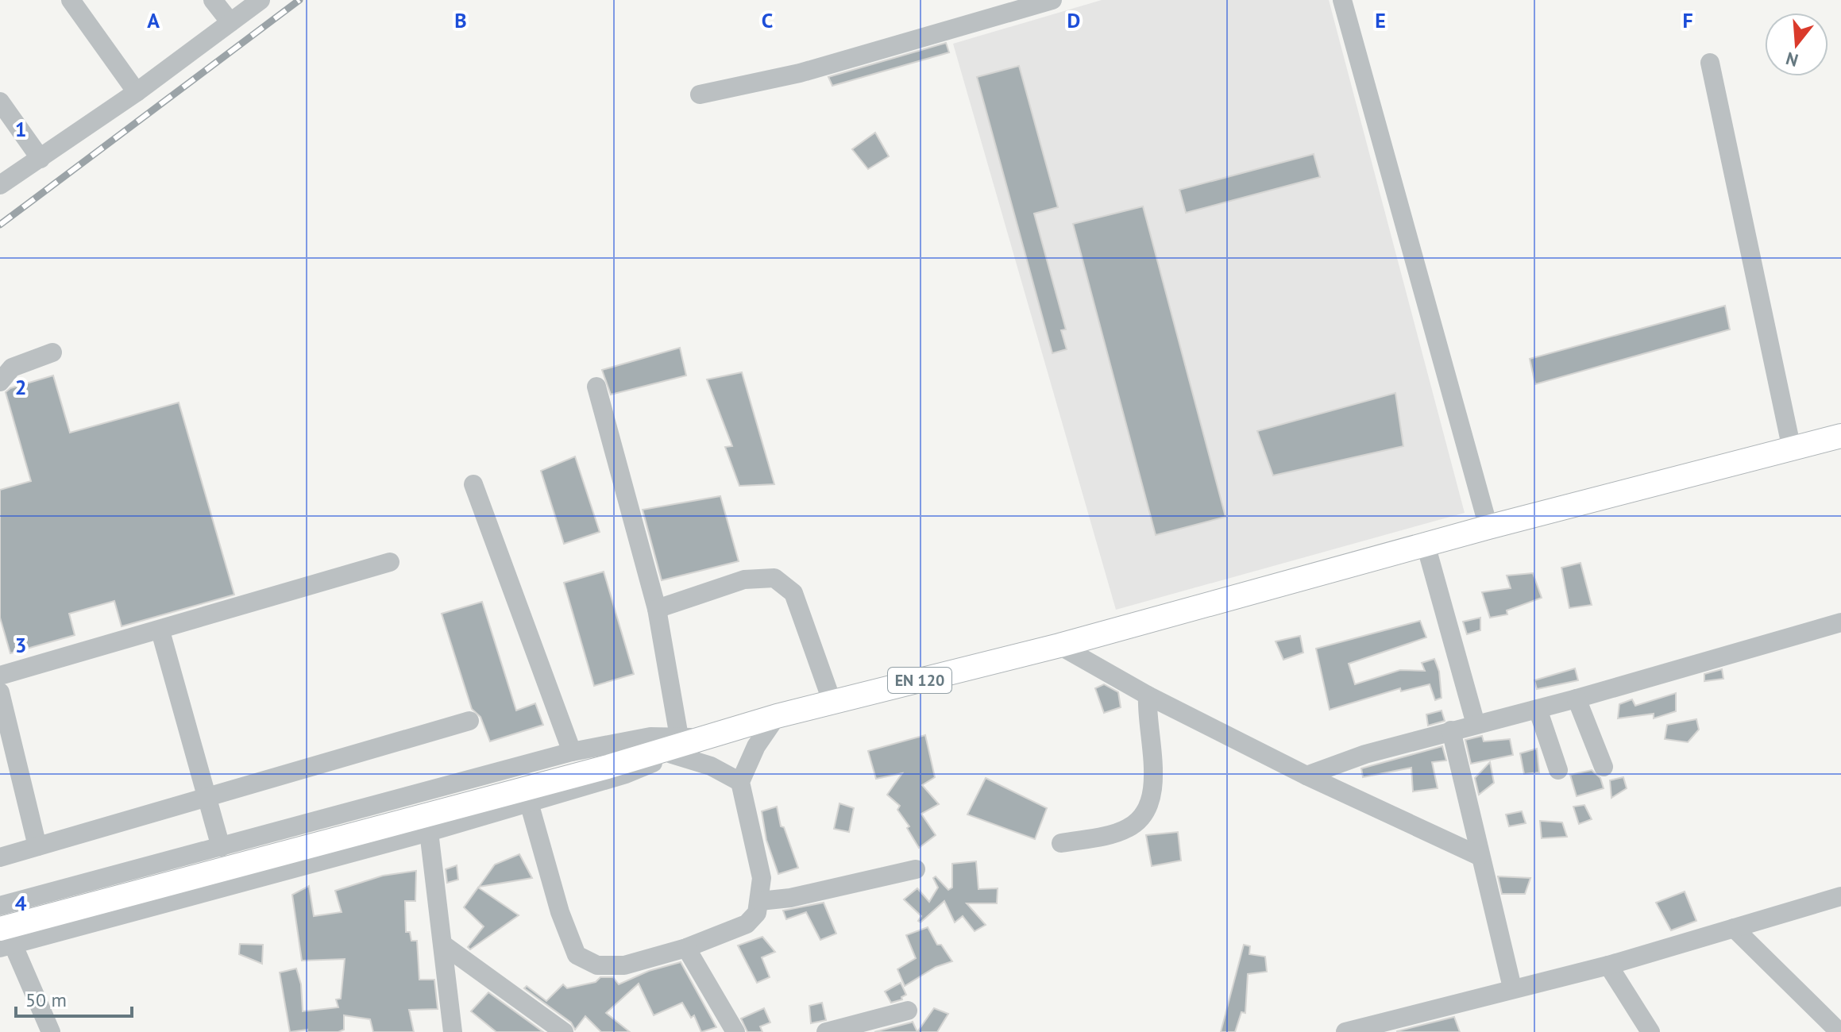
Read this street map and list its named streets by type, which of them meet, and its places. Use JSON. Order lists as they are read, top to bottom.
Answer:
{
  "streets": {
    "main road": ["EN 120"]
  },
  "scale_bar": "50 m",
  "north": "bottom",
  "grid": {
    "columns": [
      "A",
      "B",
      "C",
      "D",
      "E",
      "F"
    ],
    "rows": [
      "1",
      "2",
      "3",
      "4"
    ]
  }
}
